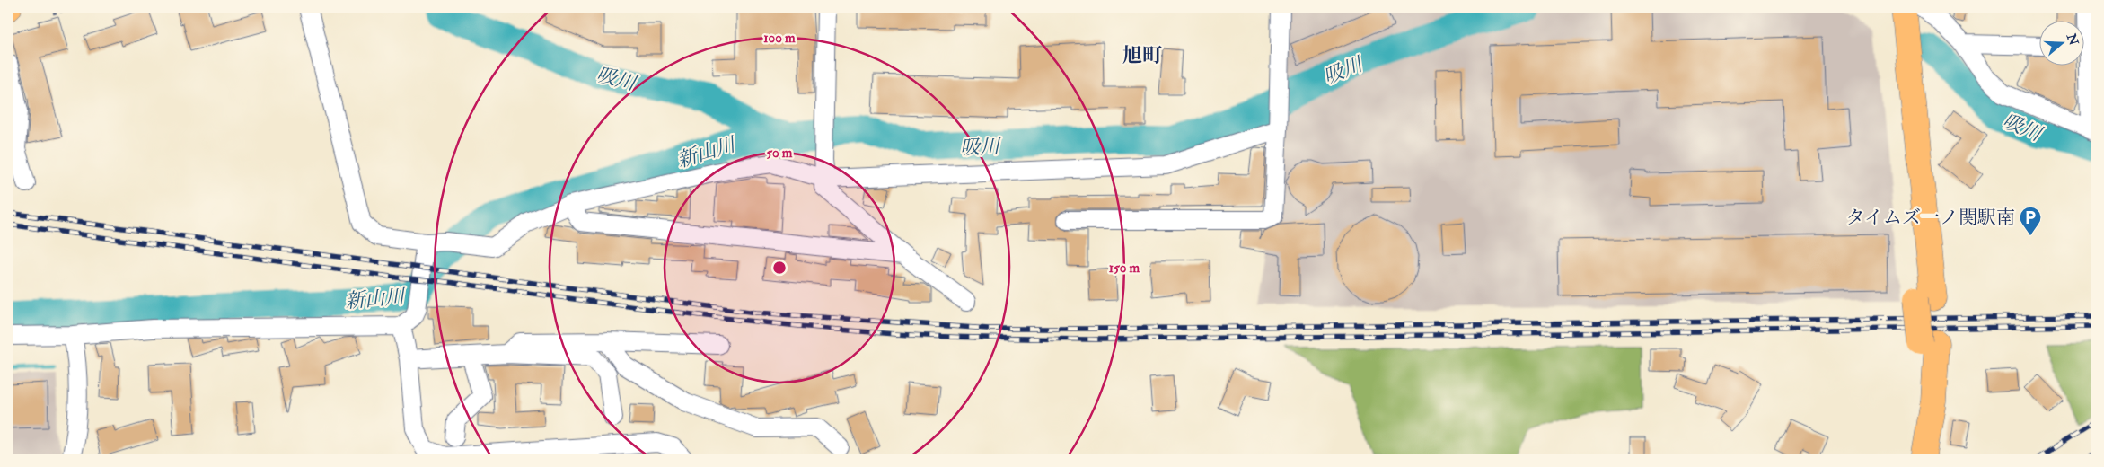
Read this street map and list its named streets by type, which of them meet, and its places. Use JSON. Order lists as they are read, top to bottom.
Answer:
{
  "districts": ["旭町"],
  "water": ["吸川", "新山川"],
  "places": {
    "parking": ["タイムズ一ノ関駅南"]
  },
  "north": "right",
  "rings": ["100 m", "50 m", "150 m"]
}
